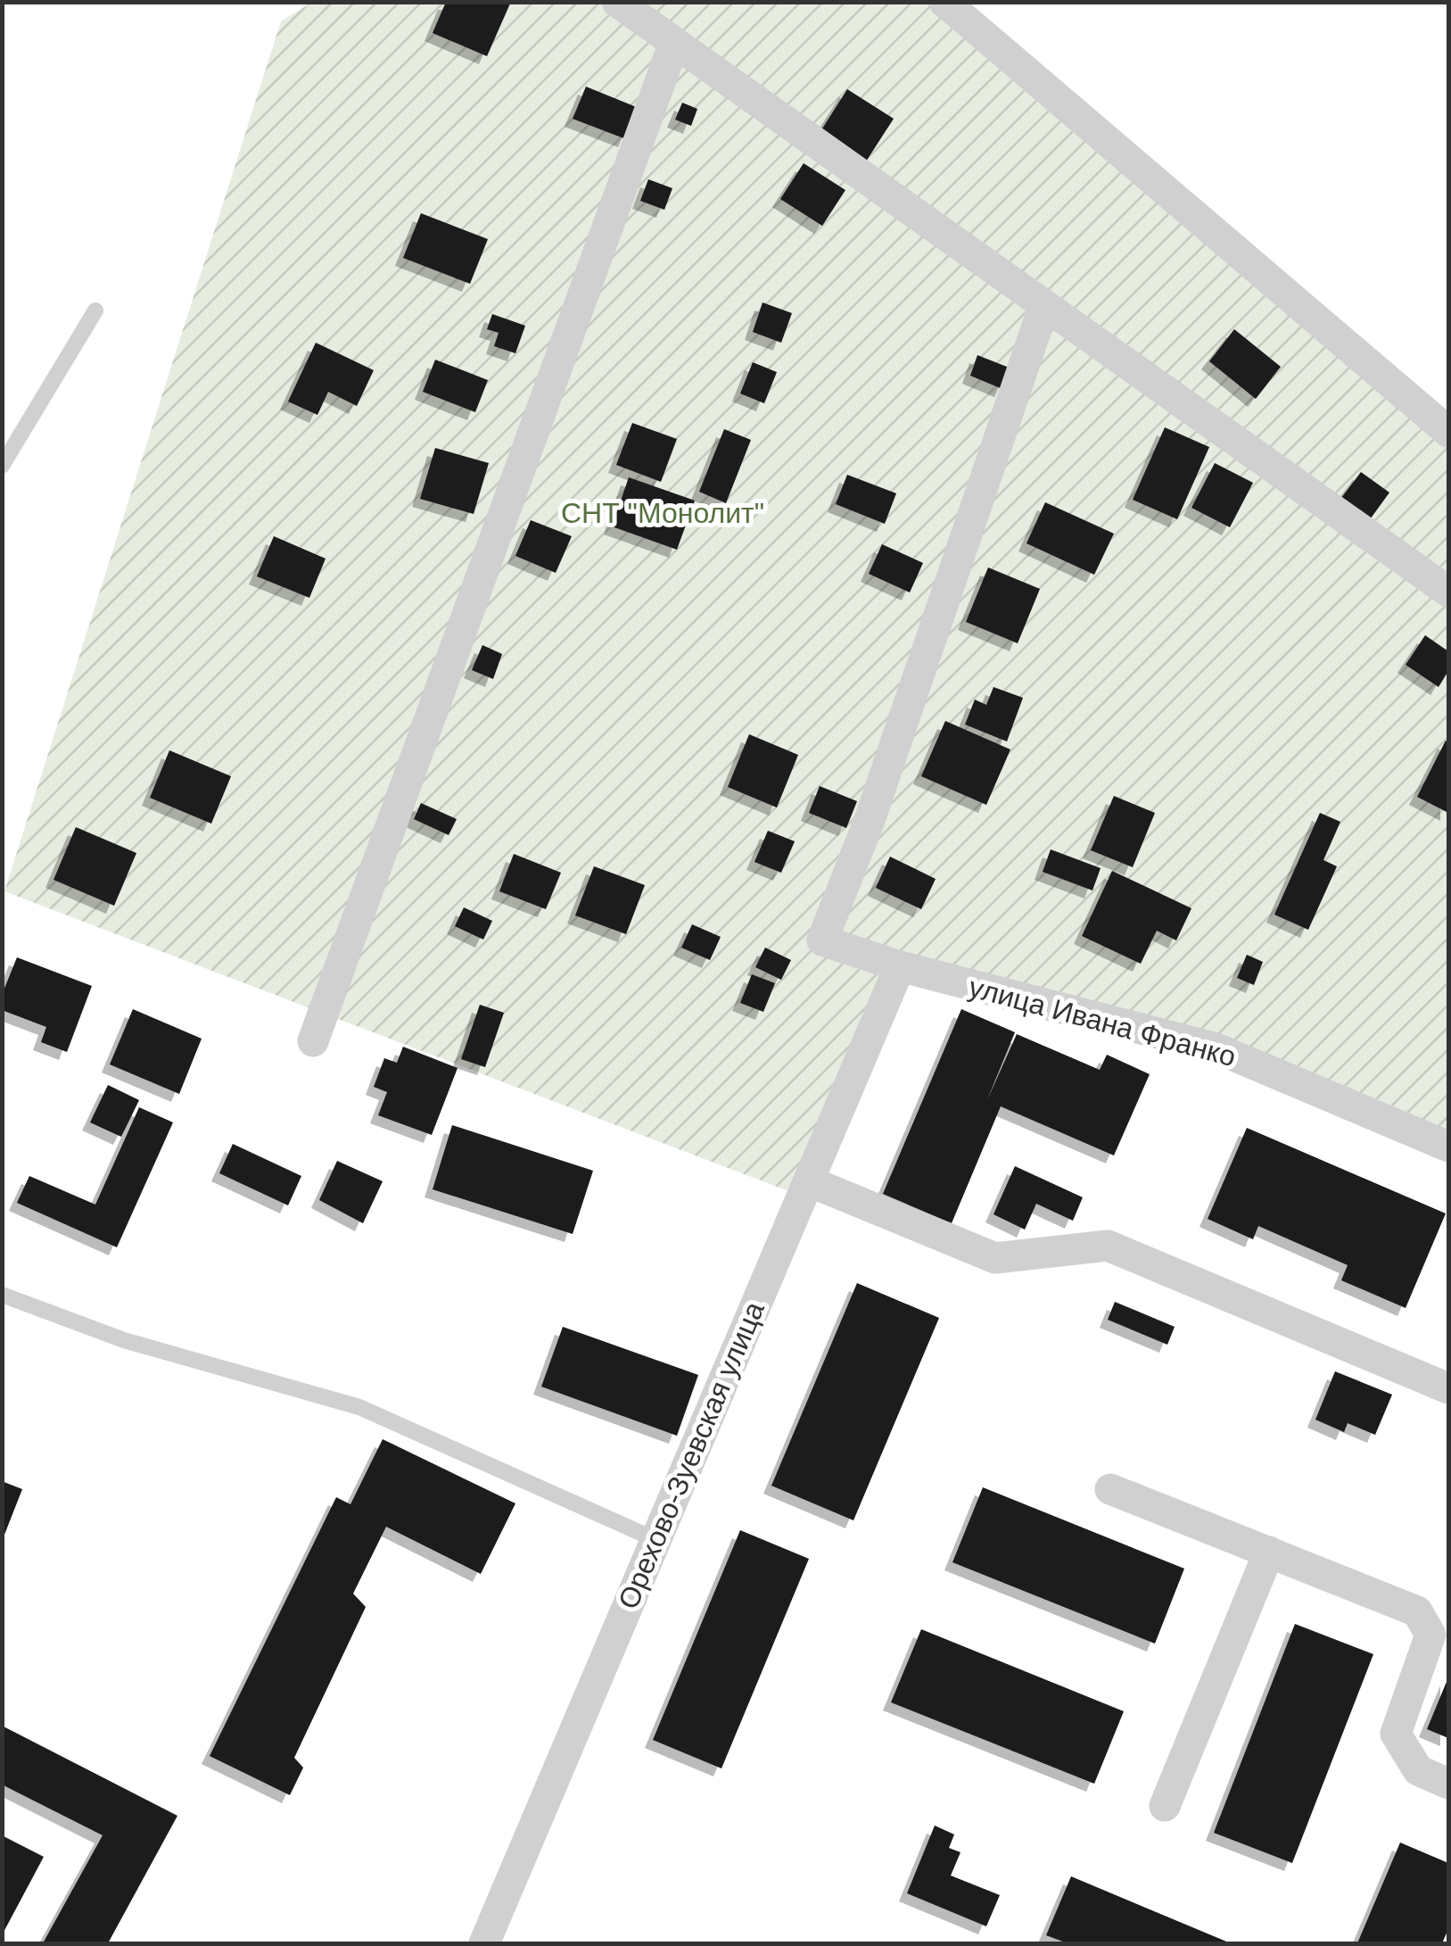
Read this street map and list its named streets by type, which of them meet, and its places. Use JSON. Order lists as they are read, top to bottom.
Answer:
{
  "streets": {
    "street": ["улица Ивана Франко", "Орехово-Зуевская улица"]
  },
  "crossings": [
    ["улица Ивана Франко", "Орехово-Зуевская улица"]
  ],
  "parks": ["СНТ \"Монолит\""]
}
